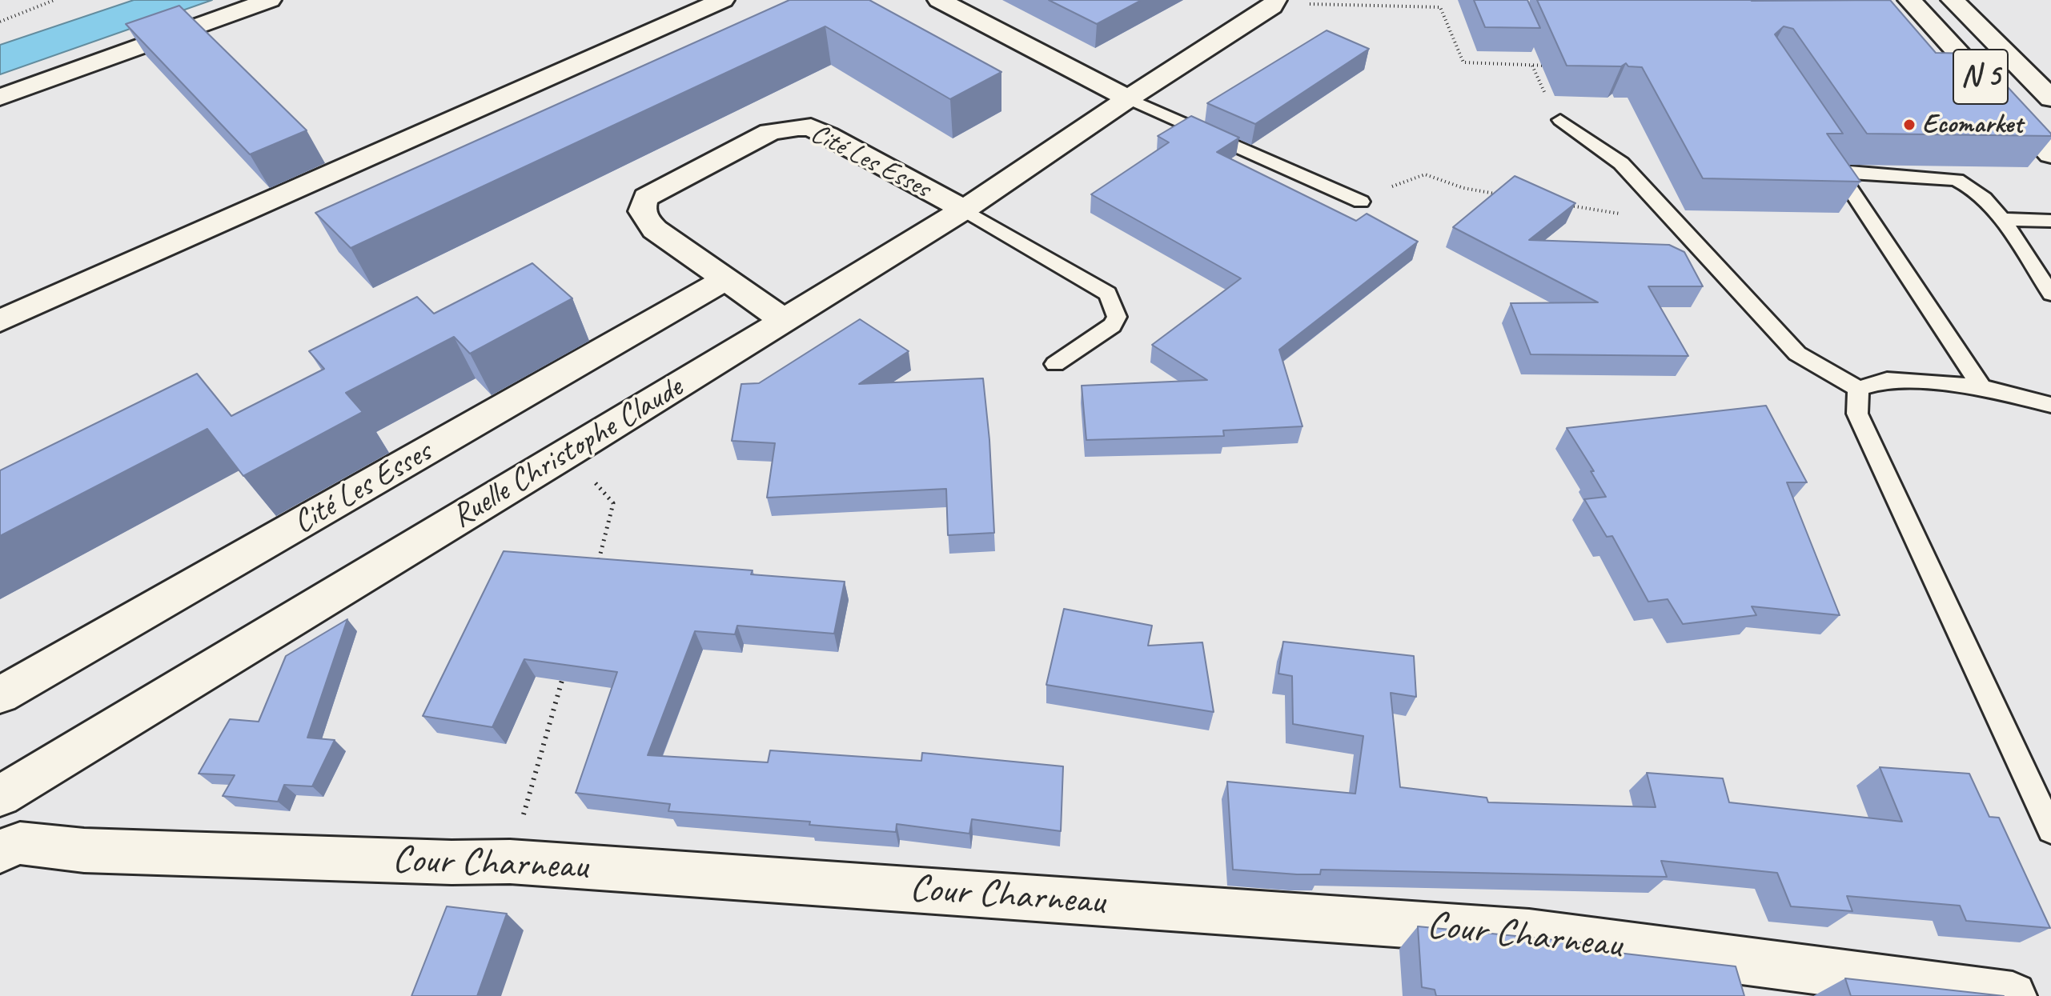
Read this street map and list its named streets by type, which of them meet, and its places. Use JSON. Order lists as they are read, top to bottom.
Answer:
{
  "streets": {
    "street": [
      "N 5",
      "Cité Les Esses",
      "Ruelle Christophe Claude",
      "Cour Charneau"
    ]
  },
  "crossings": [
    ["Cité Les Esses", "Ruelle Christophe Claude"]
  ],
  "places": ["Ecomarket"]
}
